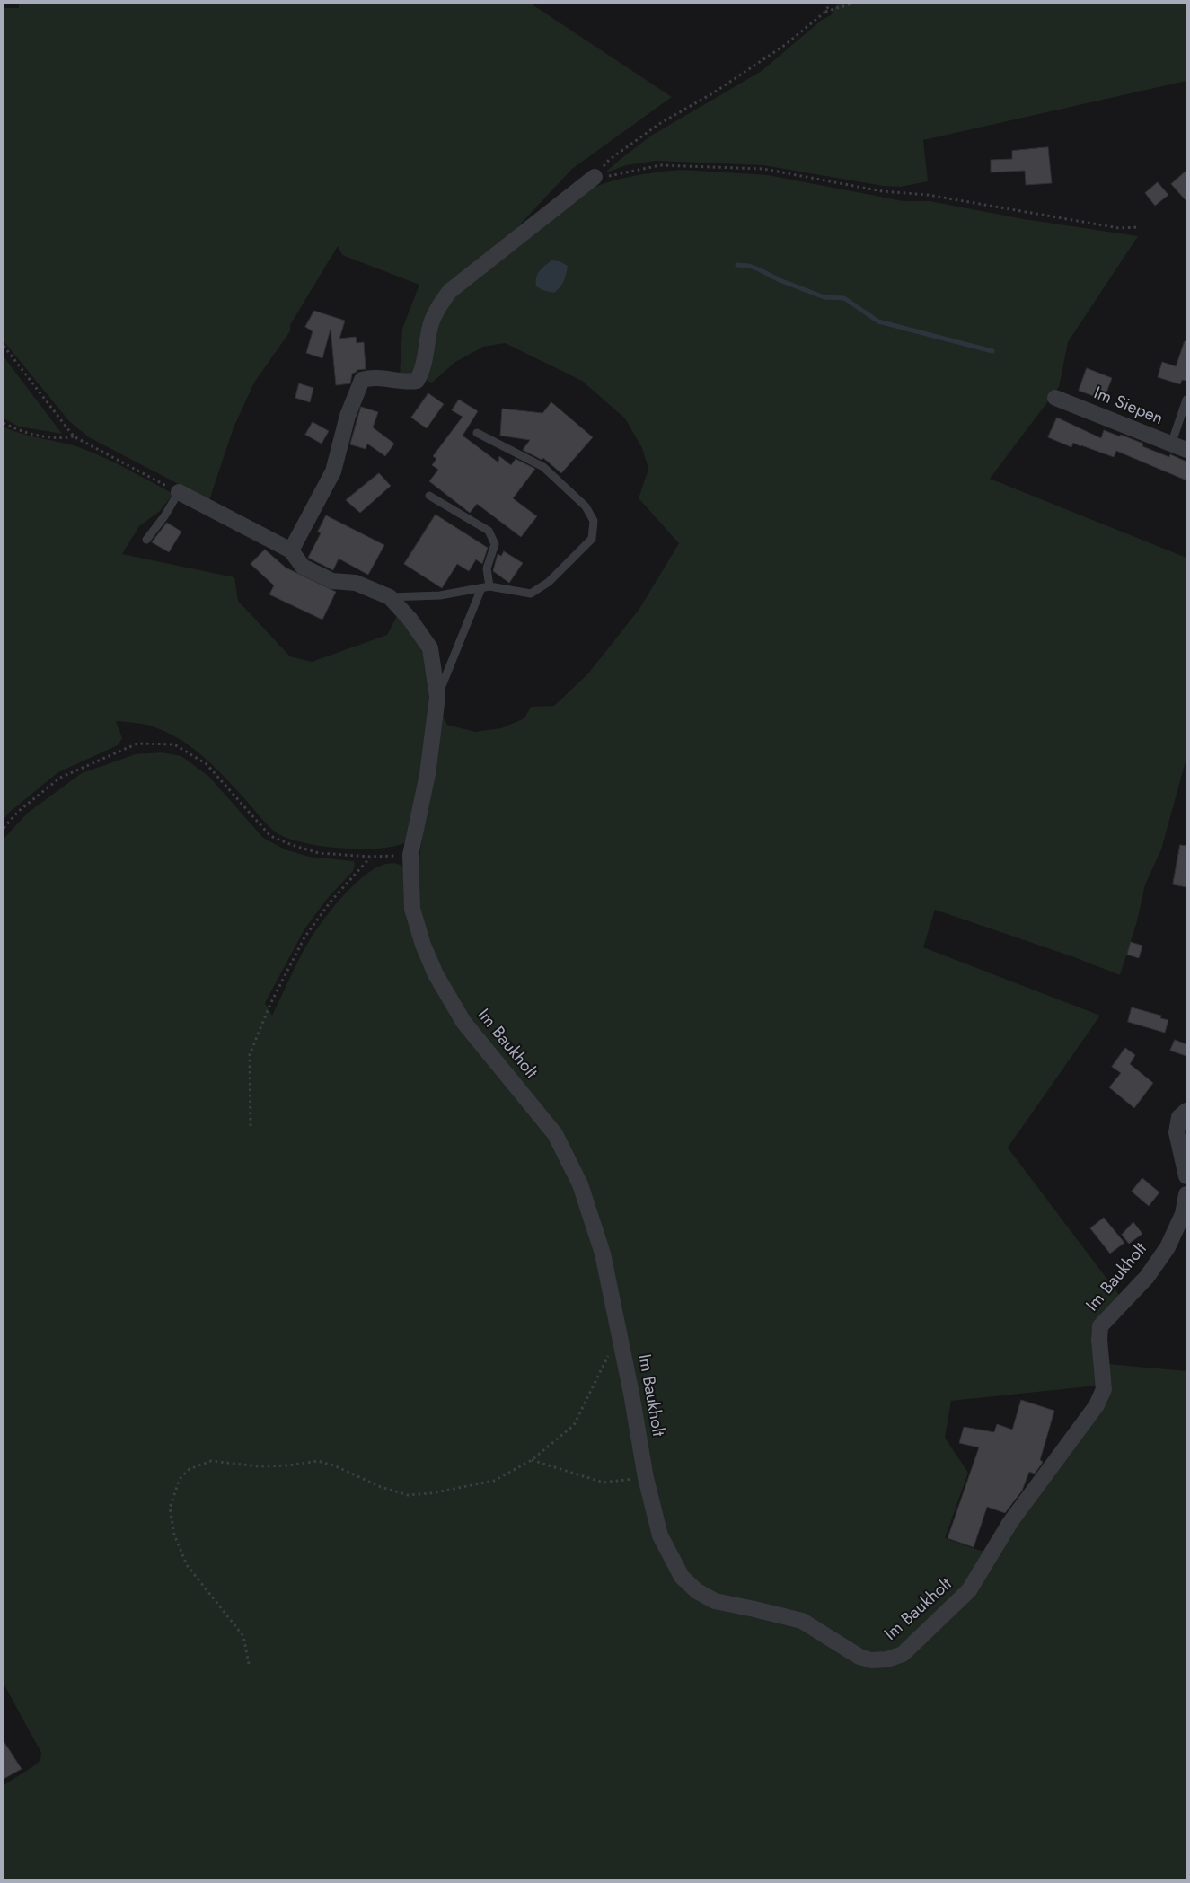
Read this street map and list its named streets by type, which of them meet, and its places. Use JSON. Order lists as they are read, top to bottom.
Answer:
{
  "streets": {
    "street": ["Im Siepen", "Im Baukholt"]
  }
}
